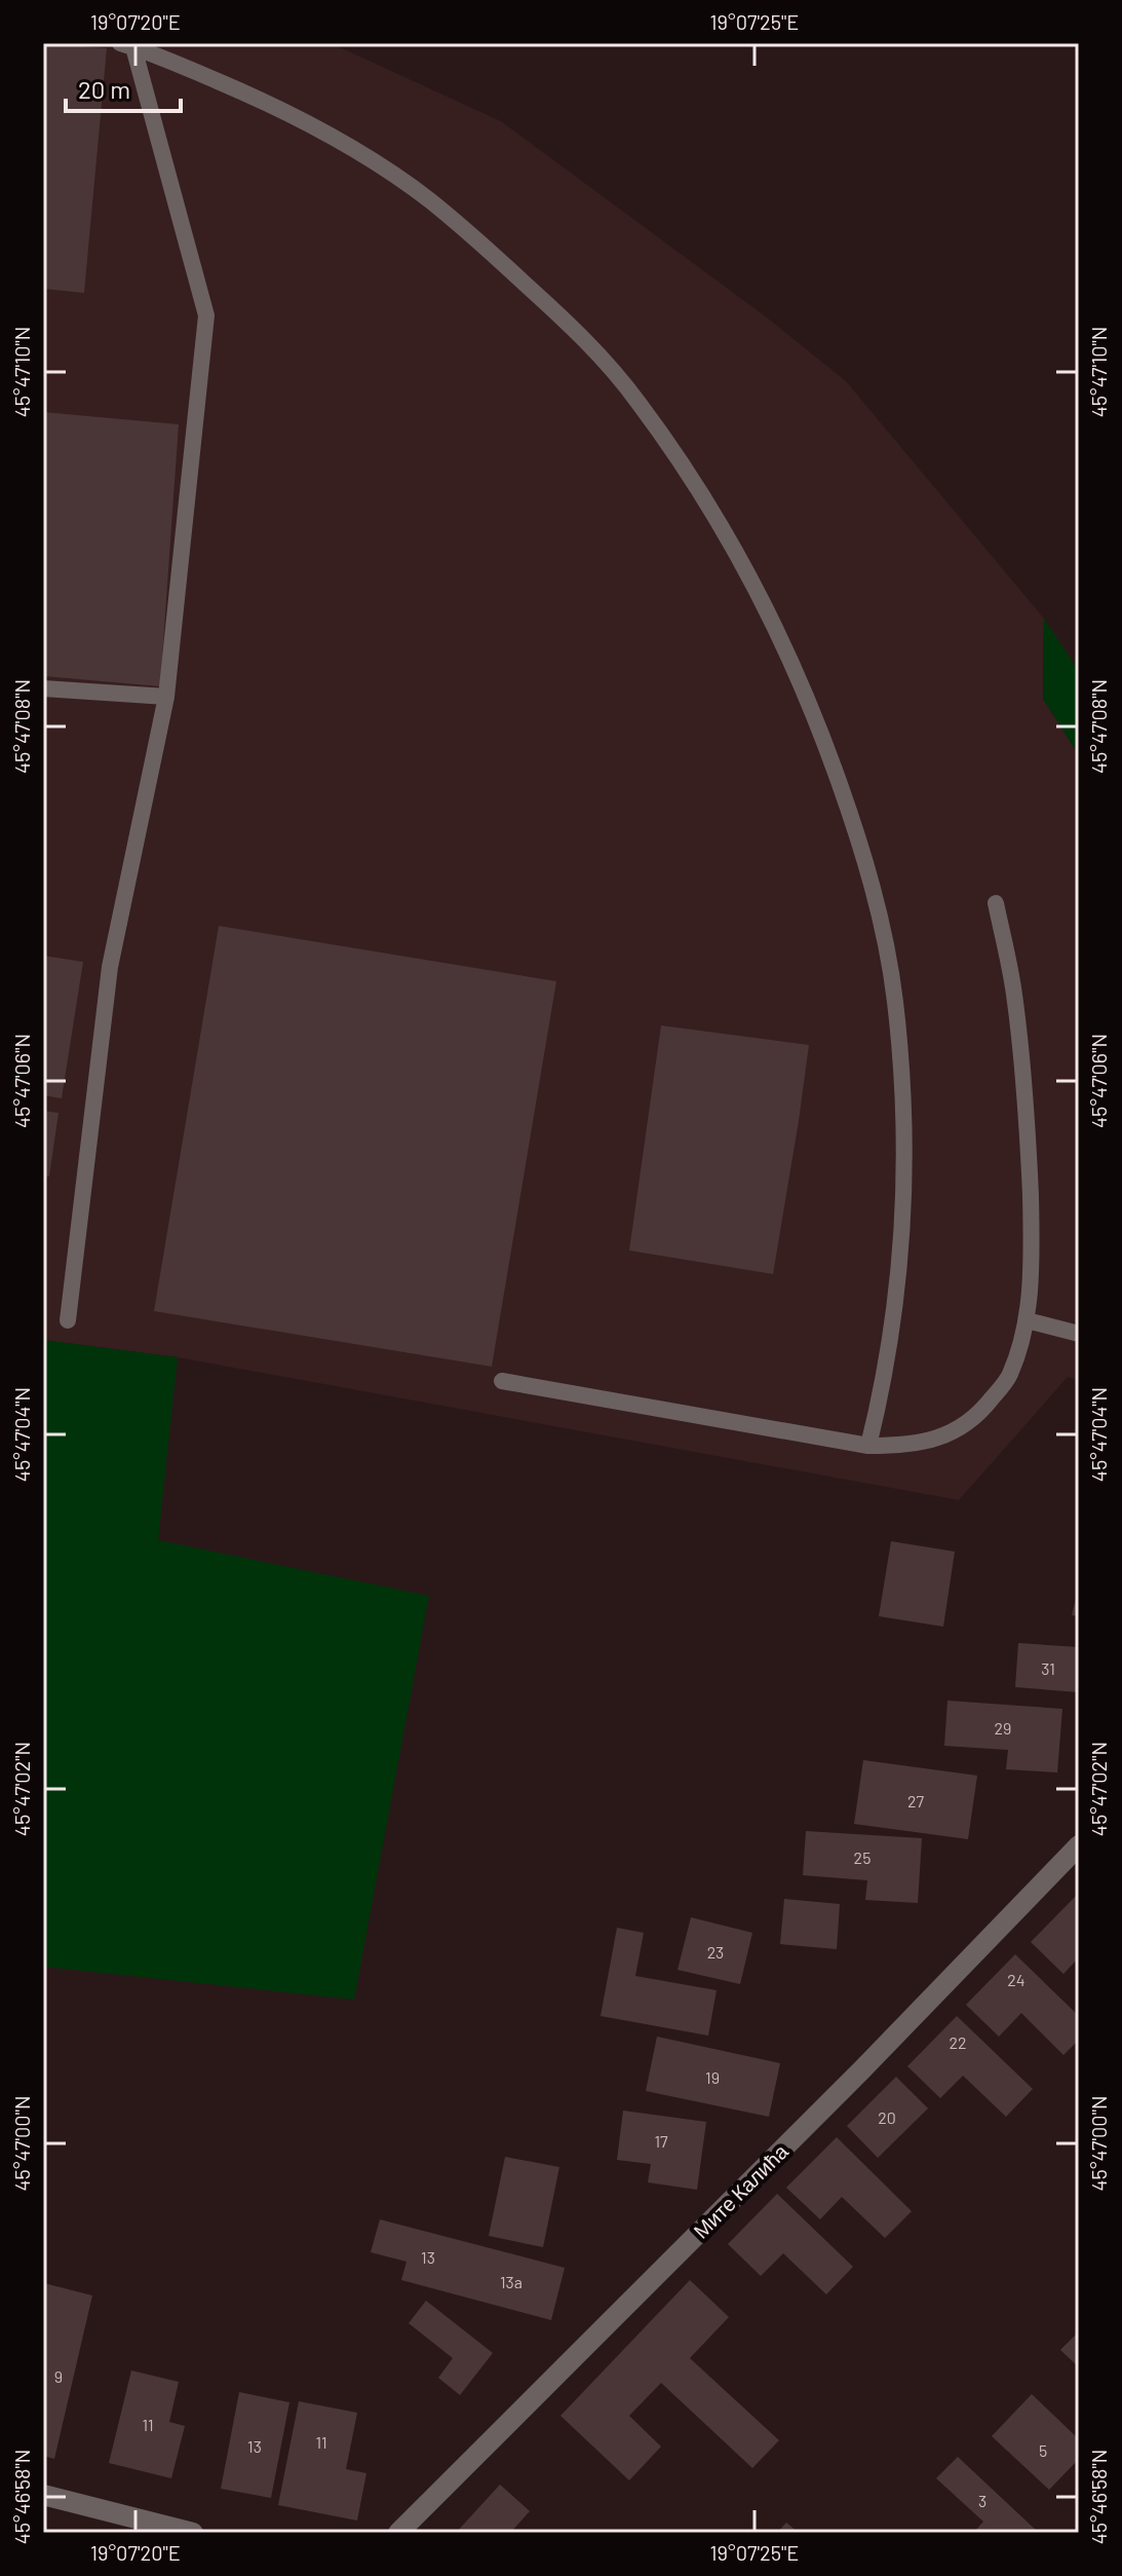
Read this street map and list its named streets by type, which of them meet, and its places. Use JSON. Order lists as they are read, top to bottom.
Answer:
{
  "streets": {
    "street": ["Мите Калића"]
  },
  "house_numbers": [
    "31",
    "29",
    "27",
    "25",
    "23",
    "24",
    "22",
    "19",
    "20",
    "17",
    "13",
    "13a",
    "9",
    "11",
    "11",
    "13",
    "5",
    "3"
  ],
  "scale_bar": "20 m",
  "coordinates": [
    "19°07'20\"E",
    "19°07'25\"E",
    "45°47'10\"N",
    "45°47'08\"N",
    "45°47'06\"N",
    "45°47'04\"N",
    "45°47'02\"N",
    "45°47'00\"N",
    "45°46'58\"N"
  ]
}
